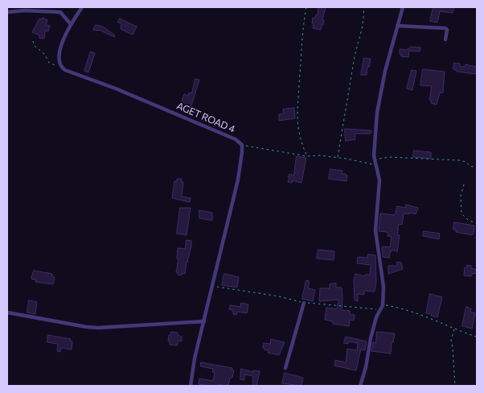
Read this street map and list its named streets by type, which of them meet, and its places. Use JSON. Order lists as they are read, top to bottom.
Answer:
{
  "streets": {
    "street": ["AGET ROAD 4"]
  }
}
